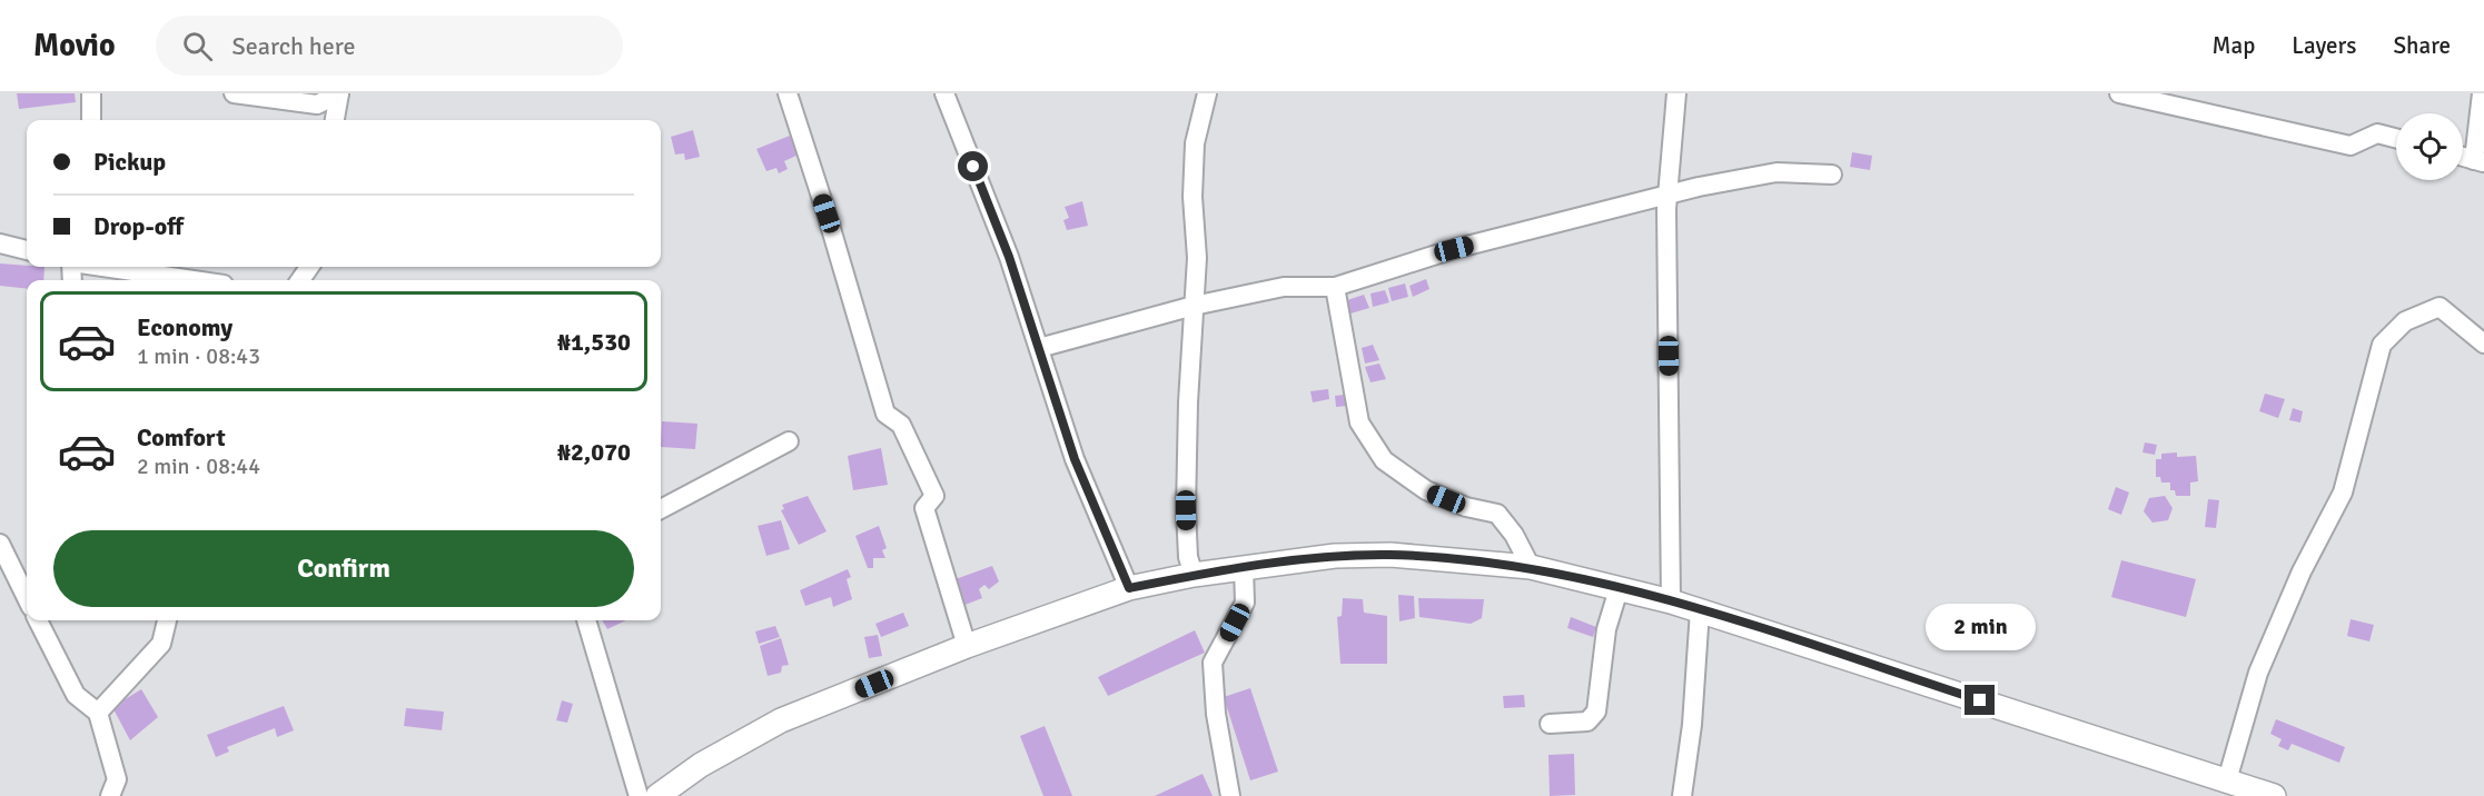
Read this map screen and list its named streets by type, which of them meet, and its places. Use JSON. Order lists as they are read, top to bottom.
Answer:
{
  "page": {
    "header": "Movio",
    "search": "Search here",
    "nav": ["Map", "Layers", "Share"],
    "banner": ["Pickup", "Drop-off"],
    "list": [
      {
        "name": "Economy",
        "note": "1 min · 08:43",
        "value": "₦1,530"
      },
      {
        "name": "Comfort",
        "note": "2 min · 08:44",
        "value": "₦2,070"
      }
    ],
    "buttons": "Confirm",
    "bubble": "2 min"
  }
}
